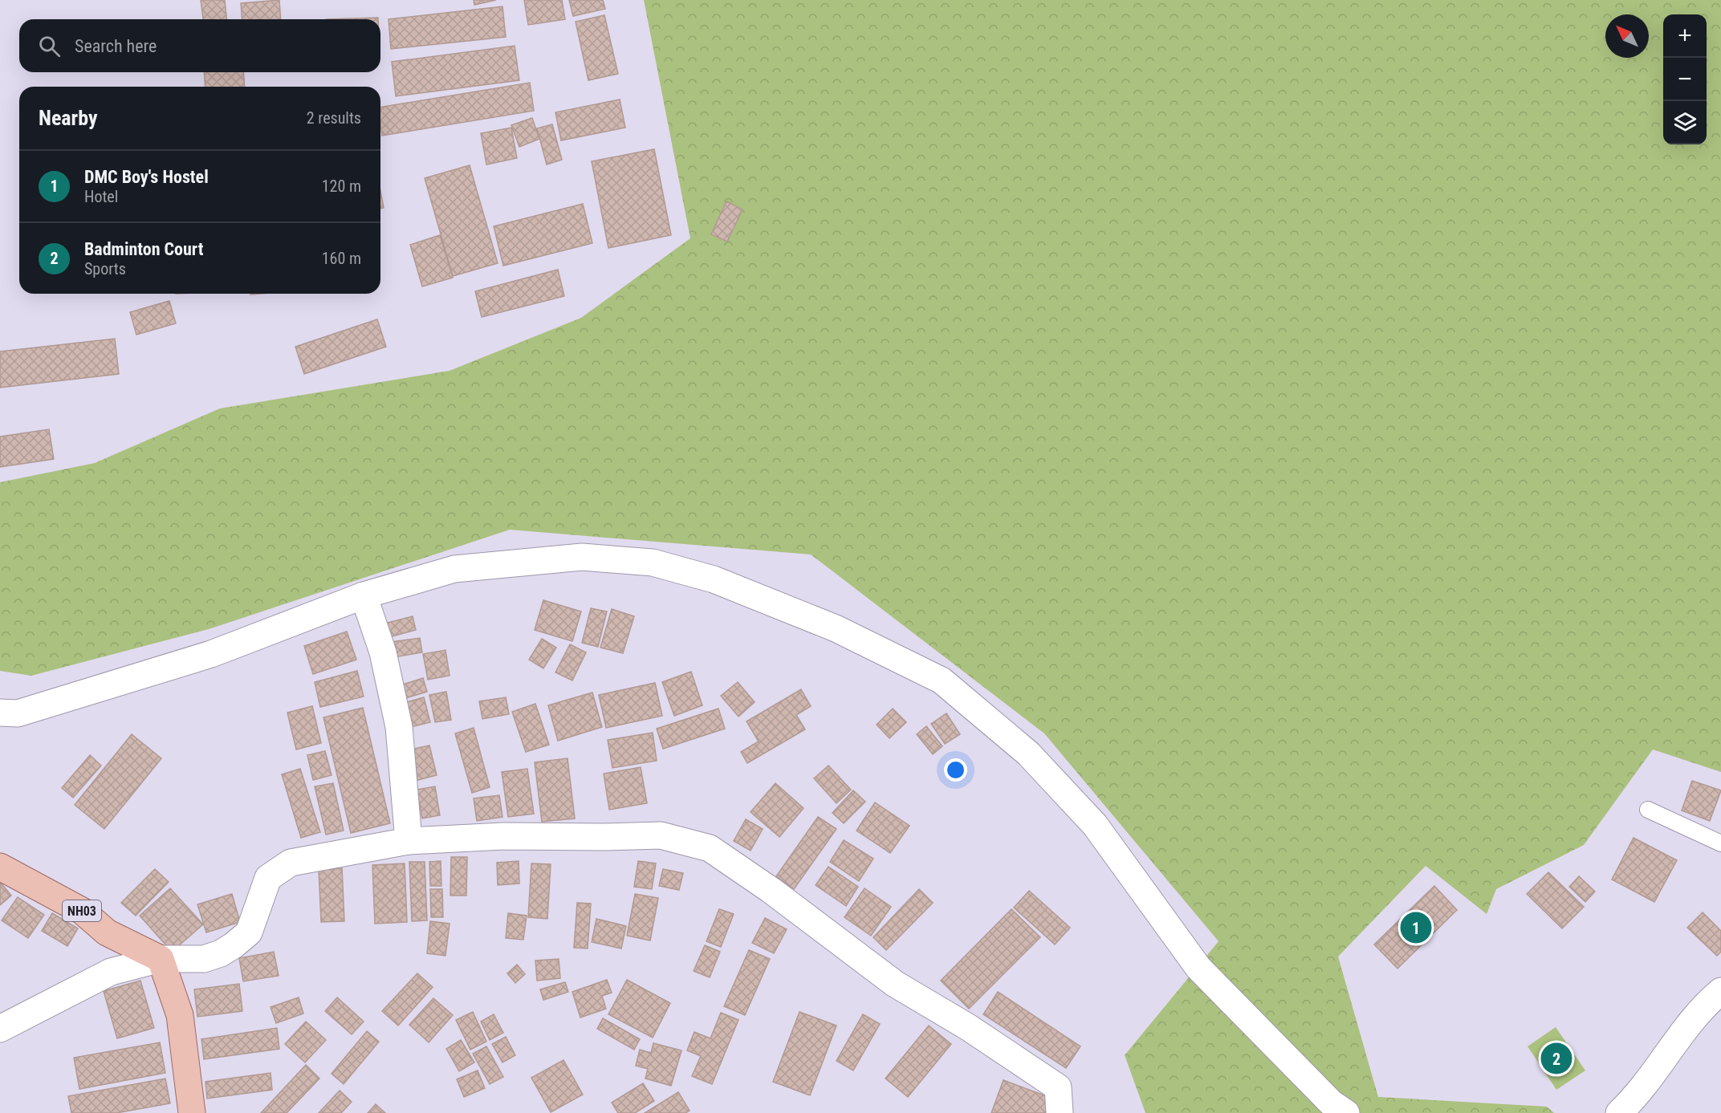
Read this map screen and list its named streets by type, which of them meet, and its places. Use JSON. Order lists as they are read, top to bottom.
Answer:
{
  "streets": {
    "main road": ["NH03"]
  },
  "north": "top left",
  "page": {
    "map_buttons": ["+", "−"],
    "search": "Search here",
    "heading": ["Nearby", "2 results"],
    "list": [
      {
        "mark": "1",
        "name": "DMC Boy's Hostel",
        "note": "Hotel",
        "value": "120 m"
      },
      {
        "mark": "2",
        "name": "Badminton Court",
        "note": "Sports",
        "value": "160 m"
      }
    ],
    "pins": ["1", "2"]
  }
}
